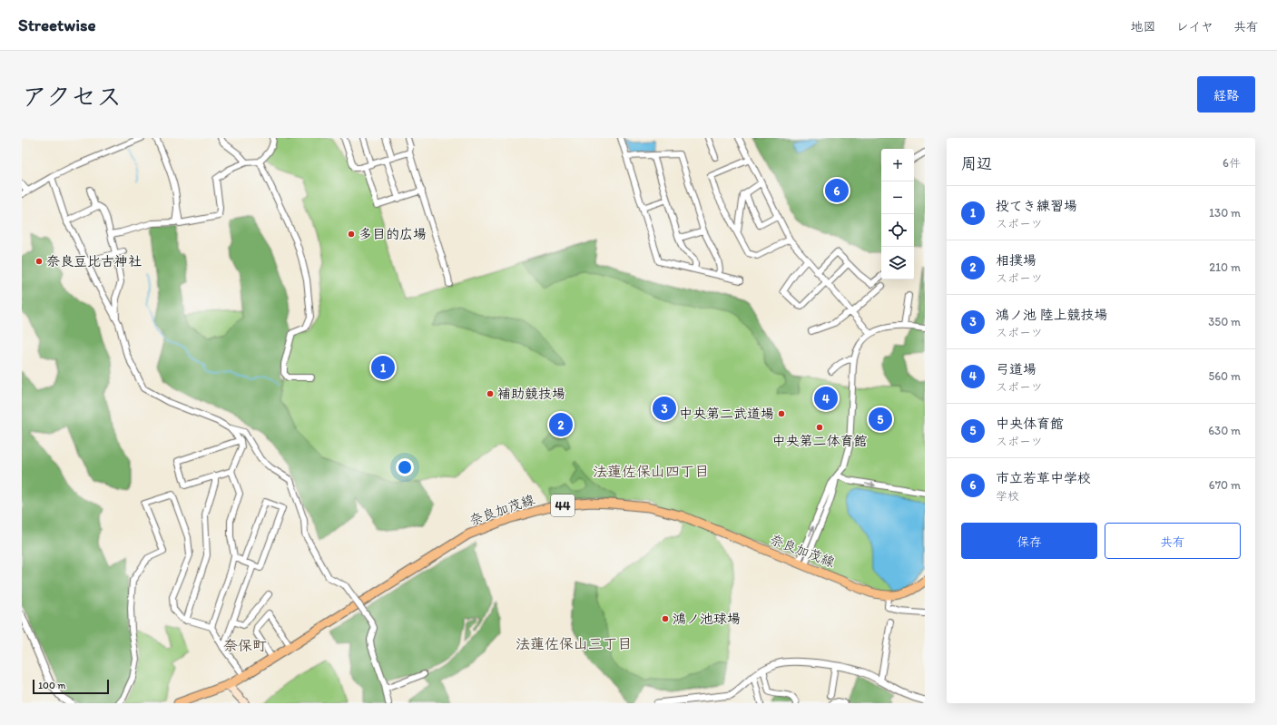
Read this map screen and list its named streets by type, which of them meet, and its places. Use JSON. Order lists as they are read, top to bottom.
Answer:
{
  "streets": {
    "main road": ["44", "奈良加茂線"]
  },
  "districts": ["法蓮佐保山四丁目", "法蓮佐保山三丁目", "奈保町"],
  "places": [
    "多目的広場",
    "奈良豆比古神社",
    "補助競技場",
    "中央第二武道場",
    "中央第二体育館",
    "鴻ノ池球場"
  ],
  "scale_bar": "100 m",
  "page": {
    "header": "Streetwise",
    "nav": ["地図", "レイヤ", "共有"],
    "title": "アクセス",
    "buttons": [
      "経路",
      ["保存", "共有"]
    ],
    "heading": ["周辺", "6件"],
    "map_buttons": ["+", "−"],
    "pins": [
      "6",
      "1",
      "4",
      "3",
      "5",
      "2"
    ],
    "list": [
      {
        "mark": "1",
        "name": "投てき練習場",
        "note": "スポーツ",
        "value": "130 m"
      },
      {
        "mark": "2",
        "name": "相撲場",
        "note": "スポーツ",
        "value": "210 m"
      },
      {
        "mark": "3",
        "name": "鴻ノ池 陸上競技場",
        "note": "スポーツ",
        "value": "350 m"
      },
      {
        "mark": "4",
        "name": "弓道場",
        "note": "スポーツ",
        "value": "560 m"
      },
      {
        "mark": "5",
        "name": "中央体育館",
        "note": "スポーツ",
        "value": "630 m"
      },
      {
        "mark": "6",
        "name": "市立若草中学校",
        "note": "学校",
        "value": "670 m"
      }
    ],
    "scale": "100 m"
  }
}
